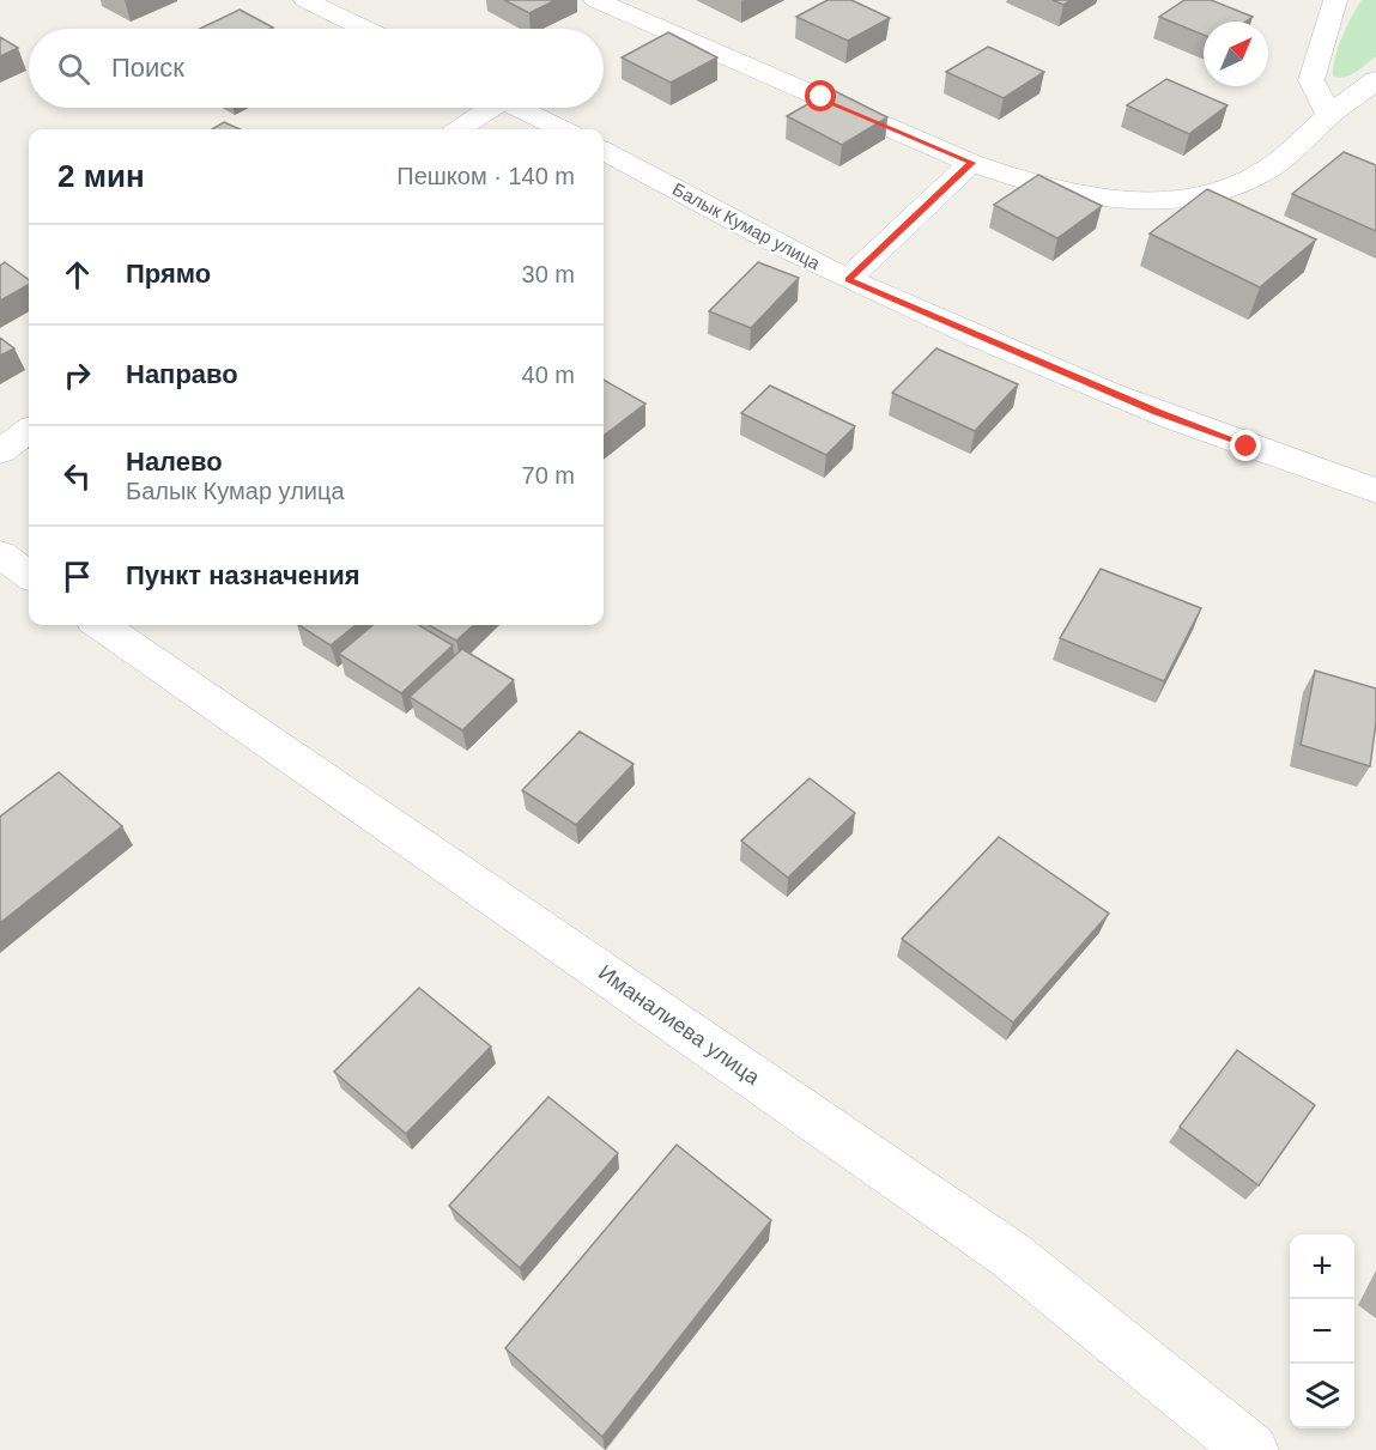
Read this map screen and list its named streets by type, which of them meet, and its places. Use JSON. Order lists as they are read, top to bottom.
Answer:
{
  "streets": {
    "street": ["Балык Кумар улица", "Иманалиева улица"]
  },
  "north": "top right",
  "page": {
    "search": "Поиск",
    "heading": ["2 мин", "Пешком · 140 m"],
    "list": [
      ["Прямо", "30 m"],
      ["Направо", "40 m"],
      ["Налево", "Балык Кумар улица", "70 m"],
      "Пункт назначения"
    ],
    "map_buttons": ["+", "−"]
  }
}
